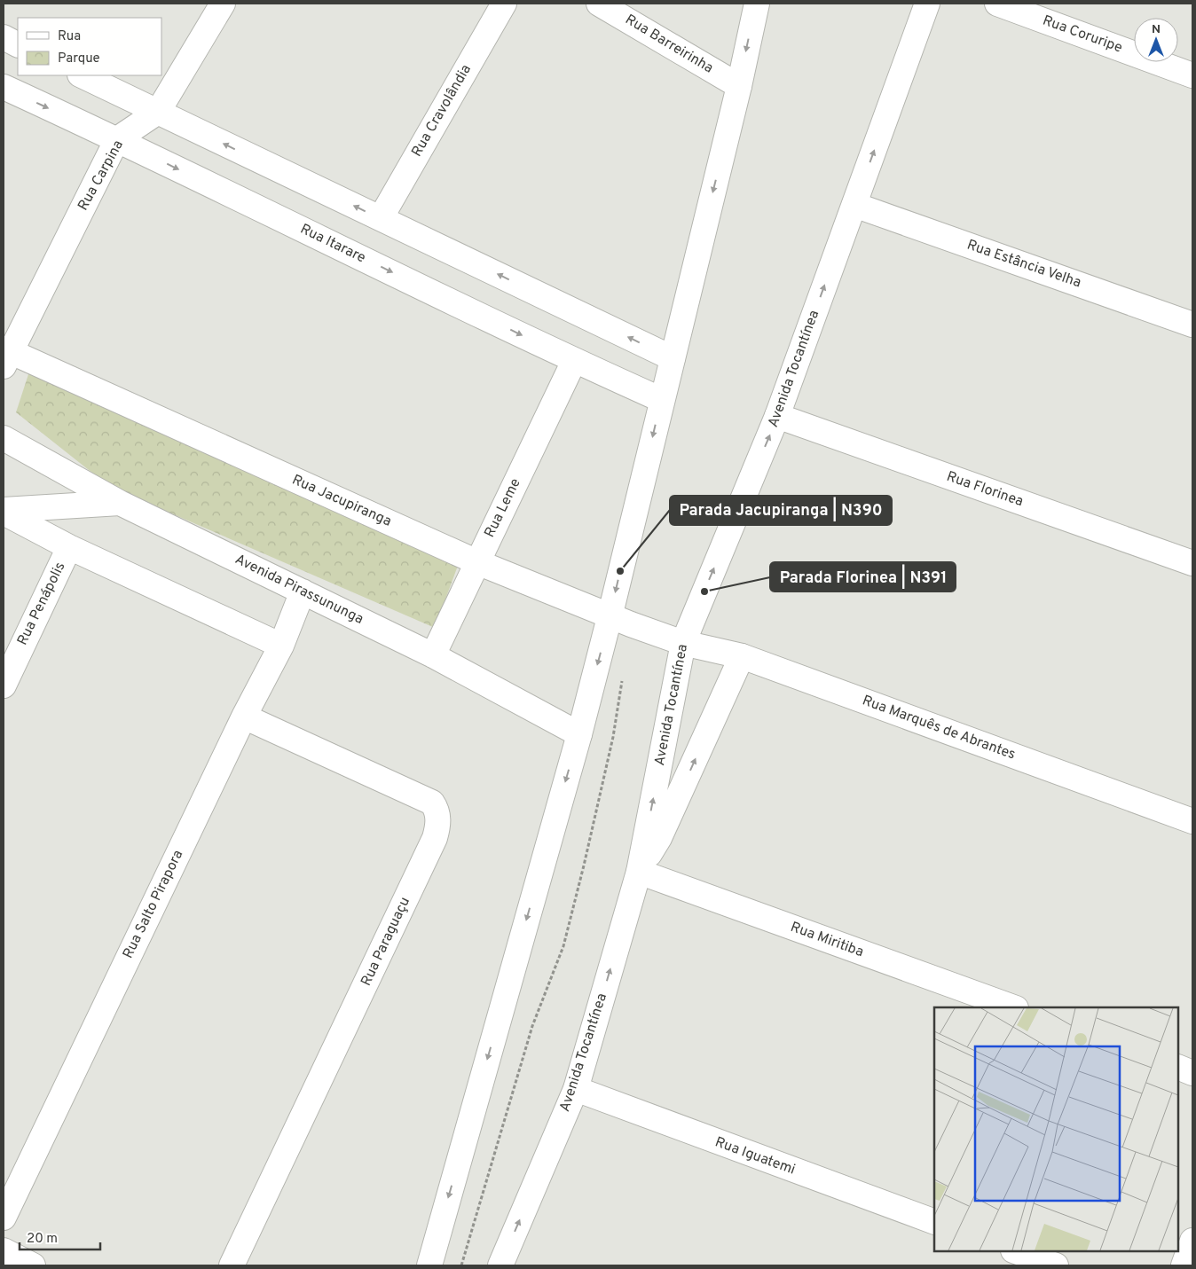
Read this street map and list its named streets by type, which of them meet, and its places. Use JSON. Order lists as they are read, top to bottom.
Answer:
{
  "streets": {
    "street": [
      "Rua Coruripe",
      "Rua Barreirinha",
      "Rua Cravolândia",
      "Rua Carpina",
      "Rua Itarare",
      "Rua Estância Velha",
      "Avenida Tocantínea",
      "Rua Florinea",
      "Rua Jacupiranga",
      "Rua Leme",
      "Avenida Pirassununga",
      "Rua Penápolis",
      "Rua Marquês de Abrantes",
      "Rua Salto Pirapora",
      "Rua Miritiba",
      "Rua Paraguaçu",
      "Rua Iguatemi"
    ]
  },
  "crossings": [
    ["Rua Carpina", "Rua Itarare"],
    ["Rua Carpina", "Rua Jacupiranga"],
    ["Rua Itarare", "Rua Leme"],
    ["Rua Estância Velha", "Avenida Tocantínea"],
    ["Avenida Tocantínea", "Rua Florinea"],
    ["Avenida Tocantínea", "Rua Jacupiranga"],
    ["Avenida Tocantínea", "Rua Marquês de Abrantes"],
    ["Avenida Tocantínea", "Rua Miritiba"],
    ["Avenida Tocantínea", "Rua Iguatemi"],
    ["Rua Jacupiranga", "Rua Leme"],
    ["Rua Jacupiranga", "Rua Marquês de Abrantes"],
    ["Rua Leme", "Avenida Pirassununga"],
    ["Avenida Pirassununga", "Rua Penápolis"],
    ["Avenida Pirassununga", "Rua Salto Pirapora"],
    ["Rua Salto Pirapora", "Rua Paraguaçu"]
  ],
  "places": ["Parada Jacupiranga | N390", "Parada Florinea | N391"],
  "legend": ["Rua", "Parque"],
  "scale_bar": "20 m",
  "north": "top"
}
